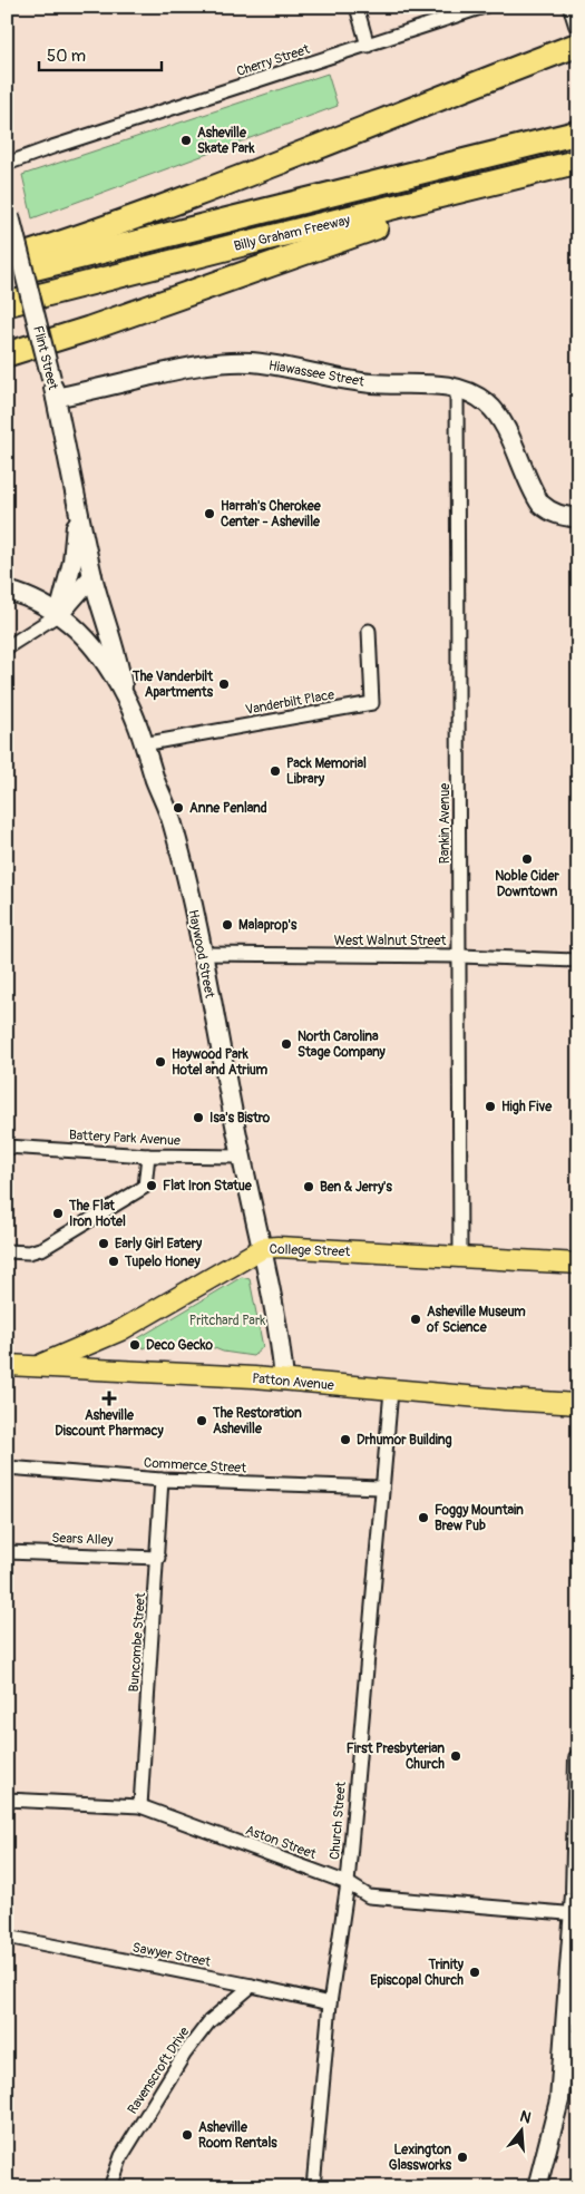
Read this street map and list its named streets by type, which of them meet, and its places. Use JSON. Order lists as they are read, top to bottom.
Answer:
{
  "streets": {
    "highway": ["Billy Graham Freeway"],
    "main road": ["College Street", "Patton Avenue"],
    "street": [
      "Cherry Street",
      "Flint Street",
      "Hiawassee Street",
      "Vanderbilt Place",
      "Rankin Avenue",
      "West Walnut Street",
      "Haywood Street",
      "Battery Park Avenue",
      "Commerce Street",
      "Sears Alley",
      "Buncombe Street",
      "Church Street",
      "Aston Street",
      "Sawyer Street",
      "Ravenscroft Drive"
    ]
  },
  "crossings": [
    ["Flint Street", "Hiawassee Street"],
    ["Flint Street", "Haywood Street"],
    ["Hiawassee Street", "Rankin Avenue"],
    ["Vanderbilt Place", "Haywood Street"],
    ["Rankin Avenue", "West Walnut Street"],
    ["Rankin Avenue", "College Street"],
    ["West Walnut Street", "Haywood Street"],
    ["Haywood Street", "Battery Park Avenue"],
    ["Haywood Street", "College Street"],
    ["Haywood Street", "Patton Avenue"],
    ["College Street", "Patton Avenue"],
    ["Patton Avenue", "Church Street"],
    ["Commerce Street", "Buncombe Street"],
    ["Commerce Street", "Church Street"],
    ["Sears Alley", "Buncombe Street"],
    ["Buncombe Street", "Aston Street"],
    ["Church Street", "Aston Street"],
    ["Church Street", "Sawyer Street"],
    ["Sawyer Street", "Ravenscroft Drive"]
  ],
  "parks": ["Pritchard Park"],
  "places": {
    "other": [
      "Asheville Skate Park",
      "Harrah's Cherokee Center - Asheville",
      "The Vanderbilt Apartments",
      "Pack Memorial Library",
      "Anne Penland",
      "Noble Cider Downtown",
      "Malaprop's",
      "North Carolina Stage Company",
      "Haywood Park Hotel and Atrium",
      "High Five",
      "Isa's Bistro",
      "Flat Iron Statue",
      "Ben & Jerry's",
      "The Flat Iron Hotel",
      "Early Girl Eatery",
      "Tupelo Honey",
      "Asheville Museum of Science",
      "Deco Gecko",
      "The Restoration Asheville",
      "Drhumor Building",
      "Foggy Mountain Brew Pub",
      "First Presbyterian Church",
      "Trinity Episcopal Church",
      "Asheville Room Rentals",
      "Lexington Glassworks"
    ],
    "health": ["Asheville Discount Pharmacy"]
  },
  "scale_bar": "50 m",
  "north": "top"
}
